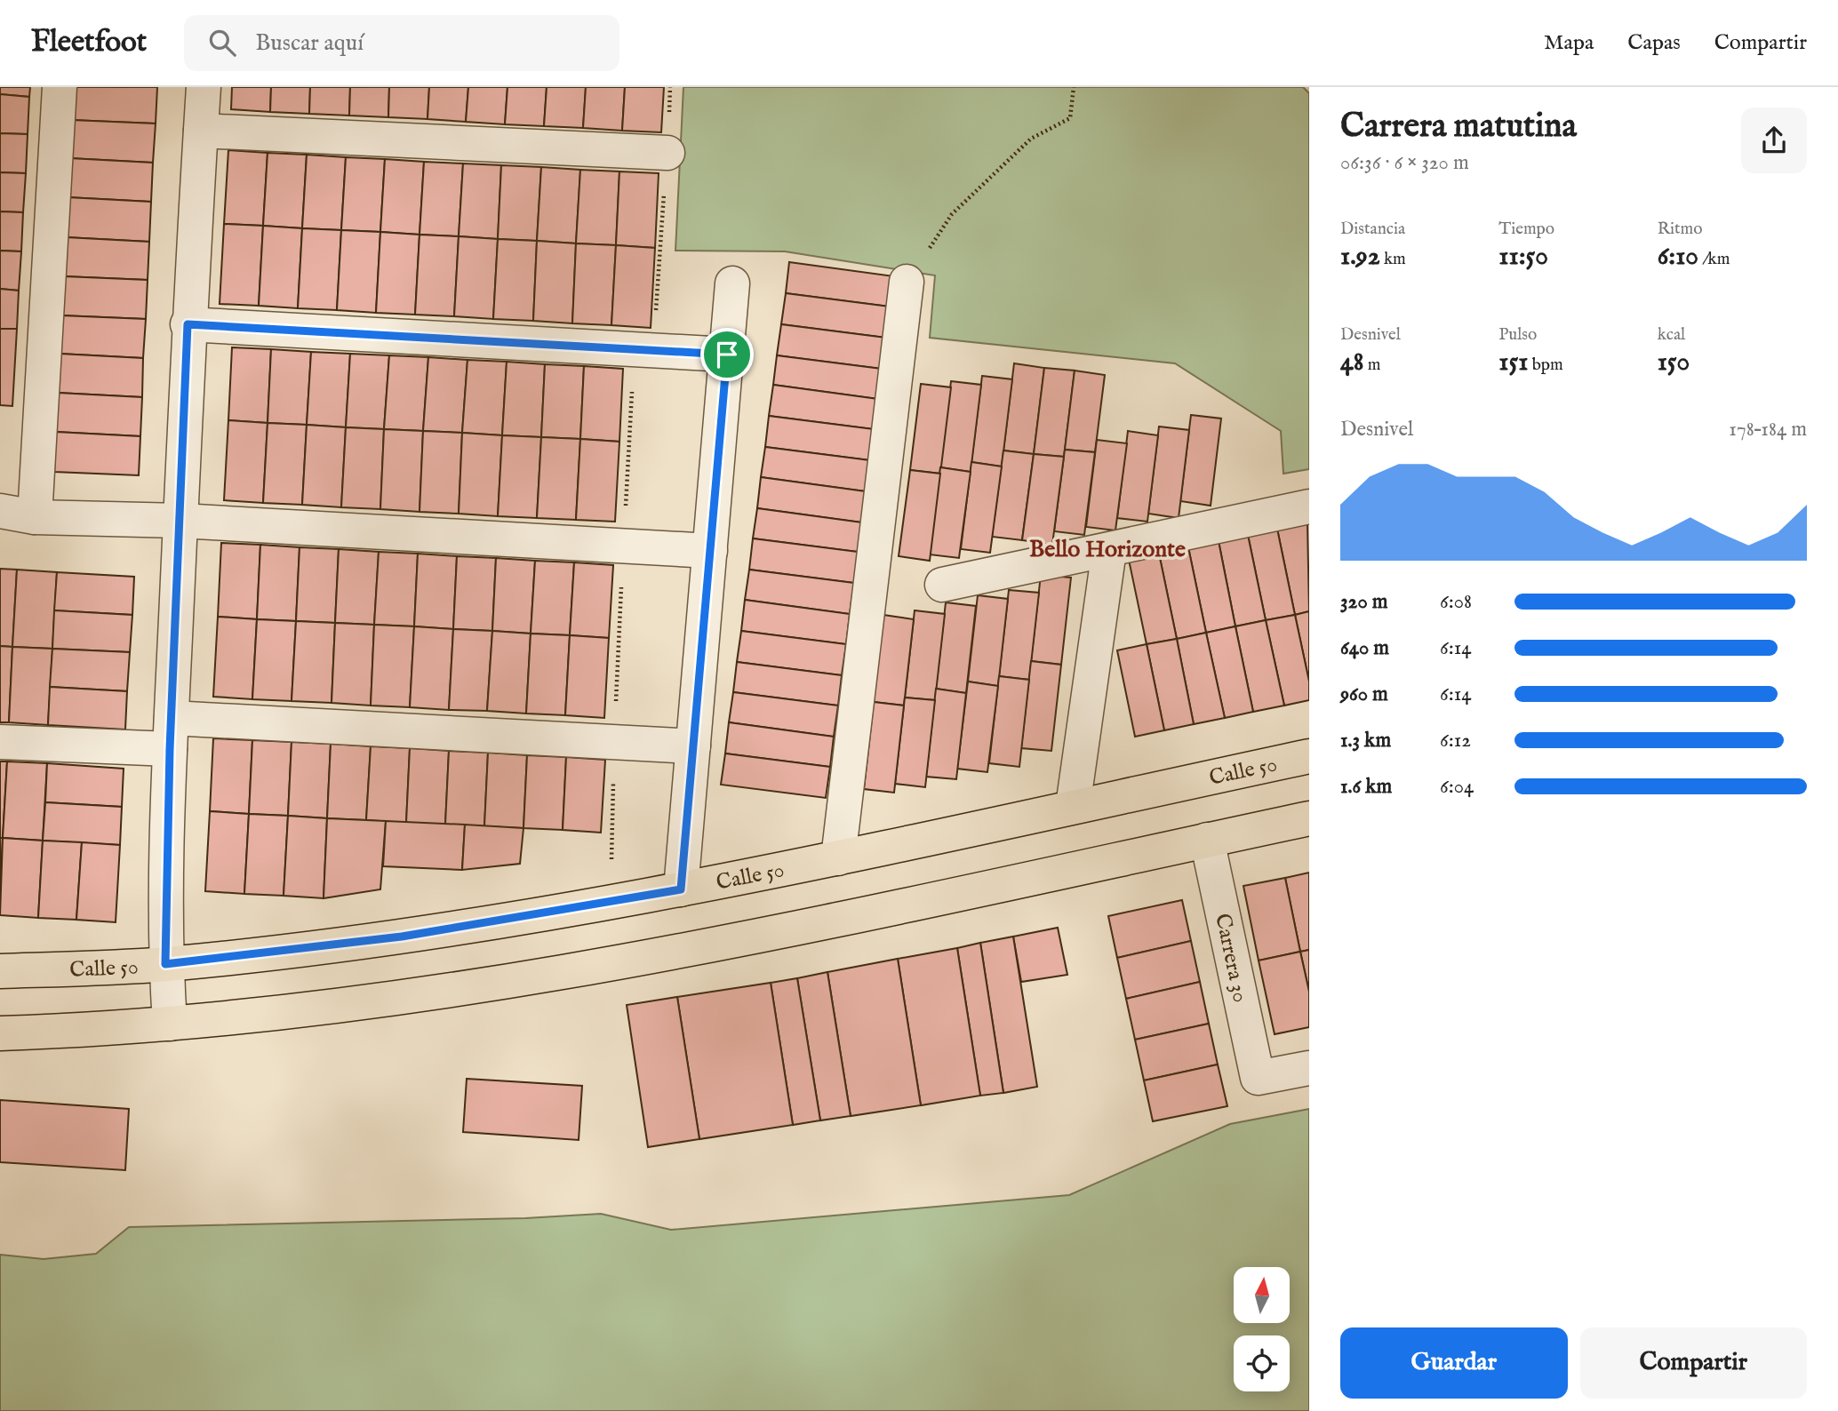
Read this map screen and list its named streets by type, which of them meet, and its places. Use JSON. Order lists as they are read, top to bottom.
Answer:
{
  "streets": {
    "main road": ["Calle 50"],
    "street": ["Carrera 30"]
  },
  "districts": ["Bello Horizonte"],
  "north": "top",
  "page": {
    "header": "Fleetfoot",
    "search": "Buscar aquí",
    "nav": ["Mapa", "Capas", "Compartir"],
    "heading": ["Carrera matutina", "06:36 · 6 × 320 m"],
    "stats": [
      ["Distancia", "1.92 km"],
      ["Tiempo", "11:50"],
      ["Ritmo", "6:10 /km"],
      ["Desnivel", "48 m"],
      ["Pulso", "151 bpm"],
      ["kcal", "150"]
    ],
    "chart": ["Desnivel", "178–184 m"],
    "list": [
      {
        "name": "320 m",
        "note": "6:08"
      },
      {
        "name": "640 m",
        "note": "6:14"
      },
      {
        "name": "960 m",
        "note": "6:14"
      },
      {
        "name": "1.3 km",
        "note": "6:12"
      },
      {
        "name": "1.6 km",
        "note": "6:04"
      }
    ],
    "buttons": ["Guardar", "Compartir"]
  }
}
